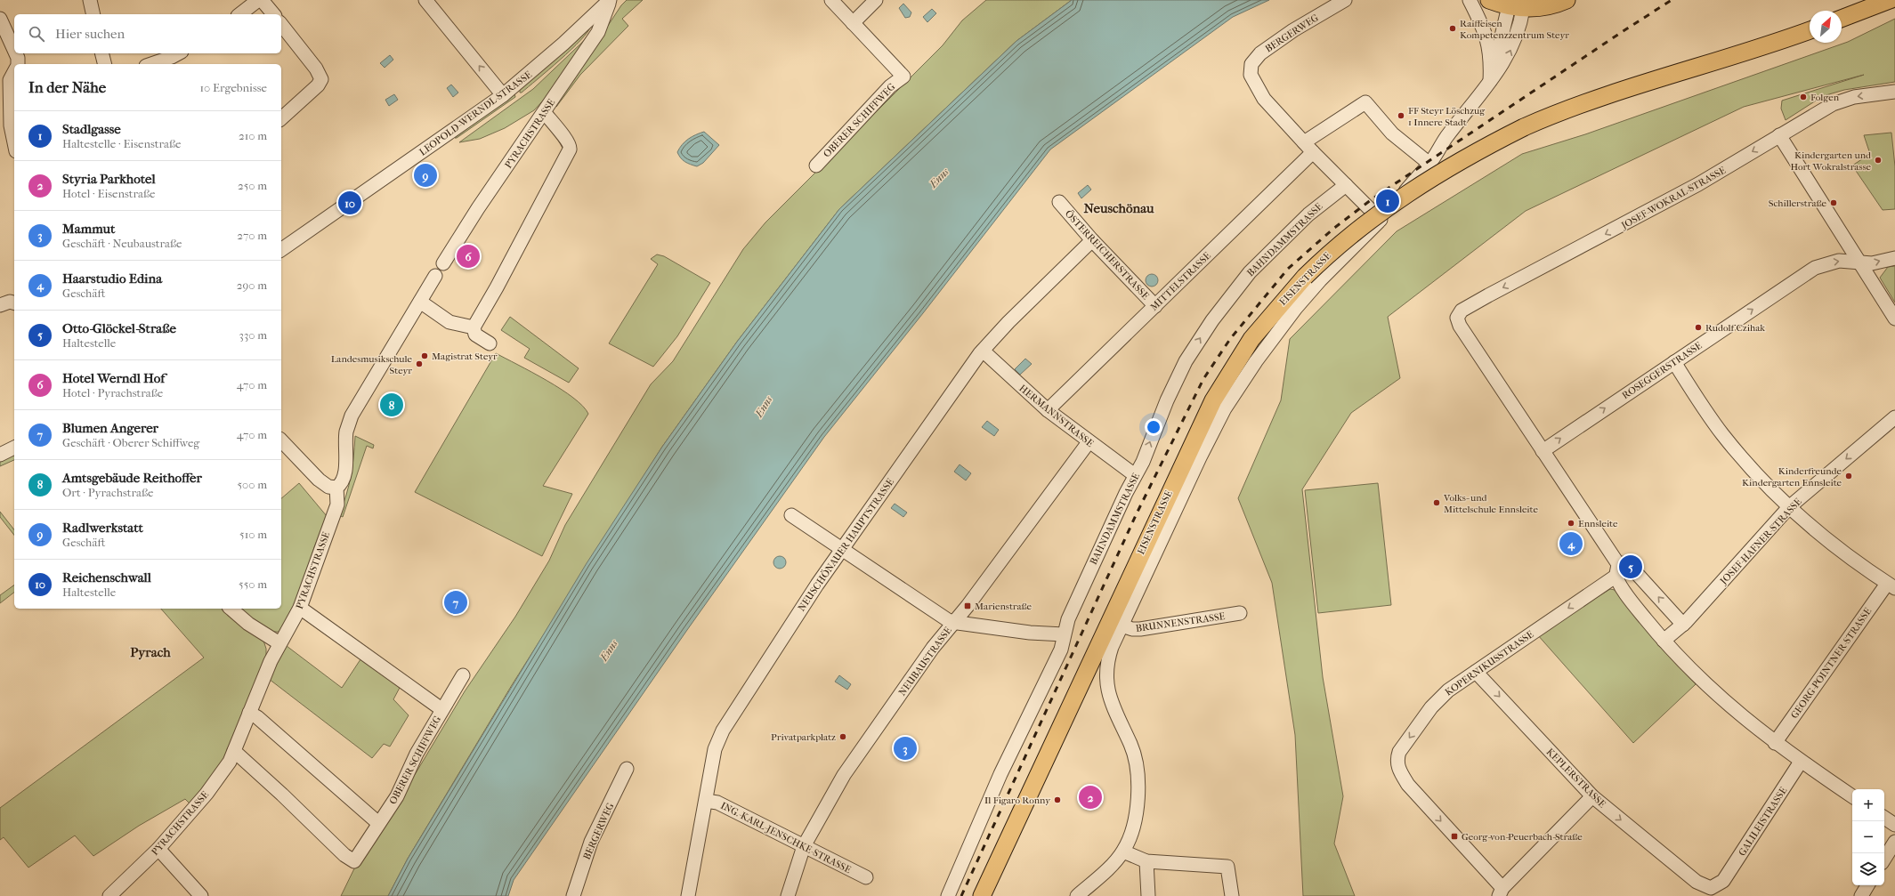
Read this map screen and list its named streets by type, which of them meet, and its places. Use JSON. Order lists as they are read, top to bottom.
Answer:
{
  "streets": {
    "main road": ["EISENSTRASSE"],
    "street": [
      "BERGERWEG",
      "LEOPOLD-WERNDL-STRASSE",
      "OBERER SCHIFFWEG",
      "PYRACHSTRASSE",
      "JOSEF-WOKRAL-STRASSE",
      "BAHNDAMMSTRASSE",
      "ÖSTERREICHERSTRASSE",
      "MITTELSTRASSE",
      "ROSEGGERSTRASSE",
      "HERMANNSTRASSE",
      "JOSEF-HAFNER-STRASSE",
      "NEUSCHÖNAUER HAUPTSTRASSE",
      "BRUNNENSTRASSE",
      "NEUBAUSTRASSE",
      "KOPERNIKUSSTRASSE",
      "GEORG-POINTNER-STRASSE",
      "KEPLERSTRASSE",
      "GALILEISTRASSE",
      "ING.-KARL-JENSCHKE-STRASSE"
    ]
  },
  "crossings": [
    ["LEOPOLD-WERNDL-STRASSE", "PYRACHSTRASSE"],
    ["OBERER SCHIFFWEG", "PYRACHSTRASSE"],
    ["JOSEF-WOKRAL-STRASSE", "ROSEGGERSTRASSE"],
    ["BAHNDAMMSTRASSE", "HERMANNSTRASSE"],
    ["ÖSTERREICHERSTRASSE", "MITTELSTRASSE"],
    ["ÖSTERREICHERSTRASSE", "NEUSCHÖNAUER HAUPTSTRASSE"],
    ["EISENSTRASSE", "BRUNNENSTRASSE"],
    ["MITTELSTRASSE", "HERMANNSTRASSE"],
    ["HERMANNSTRASSE", "NEUSCHÖNAUER HAUPTSTRASSE"],
    ["HERMANNSTRASSE", "NEUBAUSTRASSE"],
    ["NEUSCHÖNAUER HAUPTSTRASSE", "ING.-KARL-JENSCHKE-STRASSE"],
    ["NEUBAUSTRASSE", "ING.-KARL-JENSCHKE-STRASSE"],
    ["KOPERNIKUSSTRASSE", "KEPLERSTRASSE"],
    ["KEPLERSTRASSE", "GALILEISTRASSE"]
  ],
  "one_way": [
    "BAHNDAMMSTRASSE",
    "ROSEGGERSTRASSE",
    "JOSEF-HAFNER-STRASSE",
    "KEPLERSTRASSE"
  ],
  "districts": ["Neuschönau", "Pyrach"],
  "water": ["Enns"],
  "places": {
    "other": [
      "Raiffeisen Kompetenzzentrum Steyr",
      "Folgen",
      "FF Steyr Löschzug 1 Innere Stadt",
      "Kindergarten und Hort Wokralstrasse",
      "Schillerstraße",
      "Rudolf Czihak",
      "Magistrat Steyr",
      "Landesmusikschule Steyr",
      "Kinderfreunde Kindergarten Ennsleite",
      "Volks- und Mittelschule Ennsleite",
      "Ennsleite",
      "Privatparkplatz",
      "Il Figaro Ronny"
    ],
    "transit": ["Marienstraße", "Georg-von-Peuerbach-Straße"]
  },
  "north": "top right",
  "page": {
    "search": "Hier suchen",
    "heading": ["In der Nähe", "10 Ergebnisse"],
    "list": [
      {
        "mark": "1",
        "name": "Stadlgasse",
        "note": "Haltestelle · Eisenstraße",
        "value": "210 m"
      },
      {
        "mark": "2",
        "name": "Styria Parkhotel",
        "note": "Hotel · Eisenstraße",
        "value": "250 m"
      },
      {
        "mark": "3",
        "name": "Mammut",
        "note": "Geschäft · Neubaustraße",
        "value": "270 m"
      },
      {
        "mark": "4",
        "name": "Haarstudio Edina",
        "note": "Geschäft",
        "value": "290 m"
      },
      {
        "mark": "5",
        "name": "Otto-Glöckel-Straße",
        "note": "Haltestelle",
        "value": "330 m"
      },
      {
        "mark": "6",
        "name": "Hotel Werndl Hof",
        "note": "Hotel · Pyrachstraße",
        "value": "470 m"
      },
      {
        "mark": "7",
        "name": "Blumen Angerer",
        "note": "Geschäft · Oberer Schiffweg",
        "value": "470 m"
      },
      {
        "mark": "8",
        "name": "Amtsgebäude Reithoffer",
        "note": "Ort · Pyrachstraße",
        "value": "500 m"
      },
      {
        "mark": "9",
        "name": "Radlwerkstatt",
        "note": "Geschäft",
        "value": "510 m"
      },
      {
        "mark": "10",
        "name": "Reichenschwall",
        "note": "Haltestelle",
        "value": "550 m"
      }
    ],
    "pins": [
      "9",
      "1",
      "10",
      "6",
      "8",
      "4",
      "5",
      "7",
      "3",
      "2"
    ],
    "map_buttons": ["+", "−"]
  }
}
